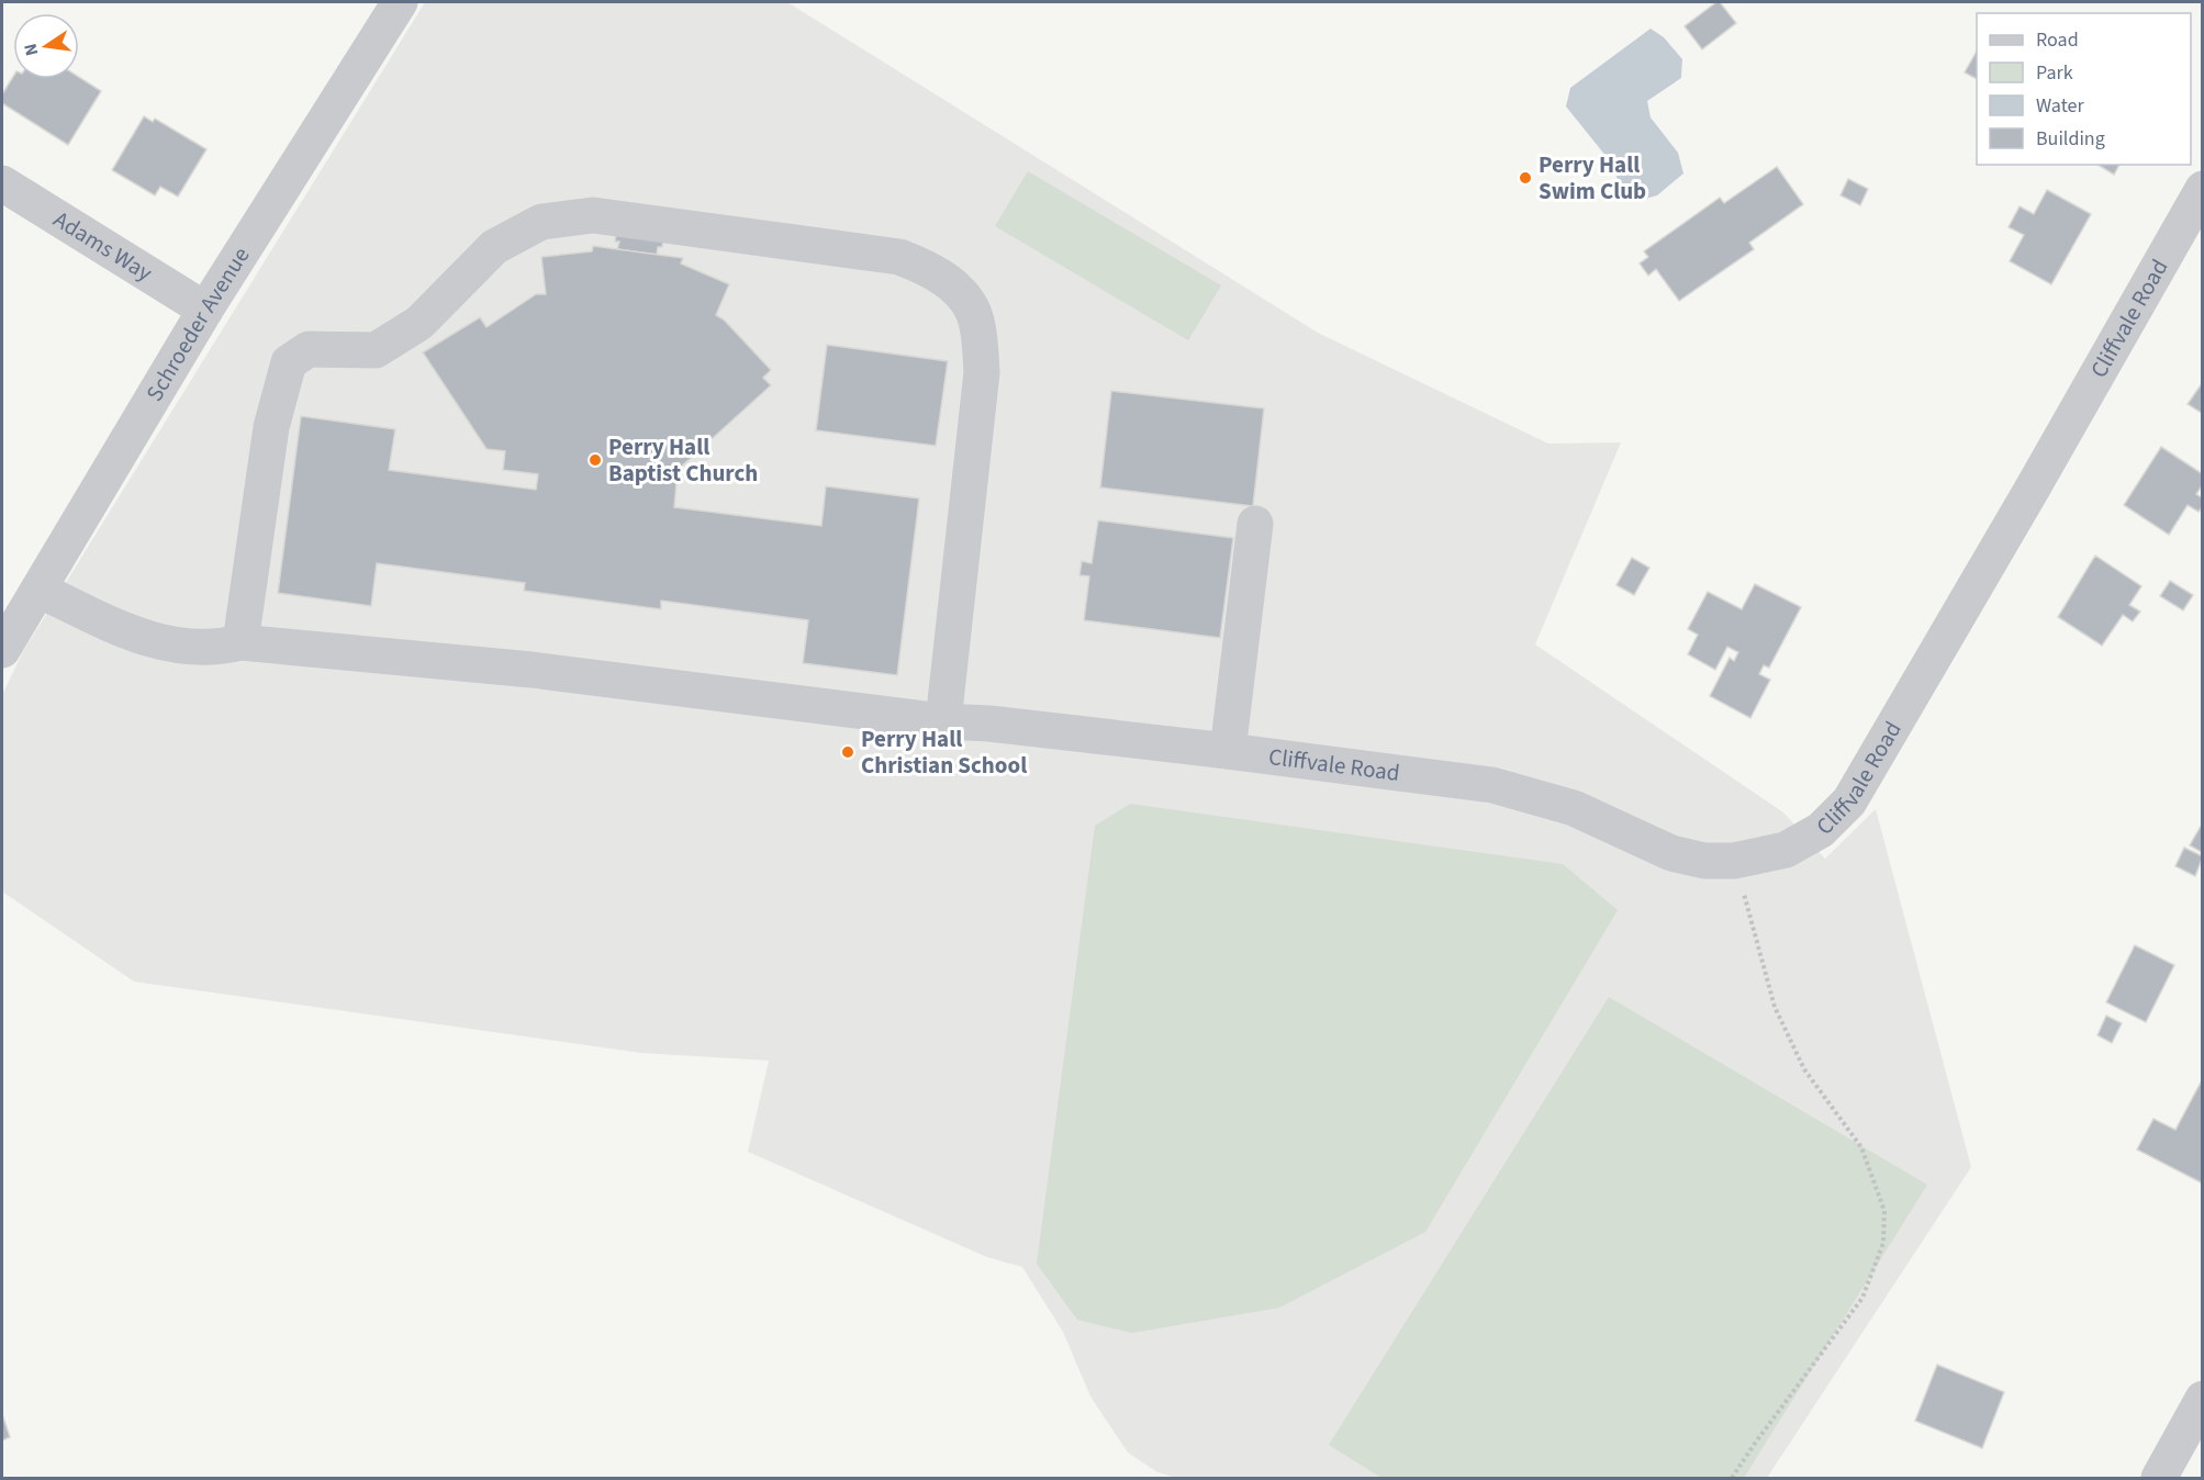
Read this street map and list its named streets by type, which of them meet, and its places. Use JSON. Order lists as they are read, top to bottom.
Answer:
{
  "streets": {
    "street": ["Adams Way", "Cliffvale Road", "Schroeder Avenue"]
  },
  "crossings": [
    ["Adams Way", "Schroeder Avenue"],
    ["Cliffvale Road", "Schroeder Avenue"]
  ],
  "places": ["Perry Hall Swim Club", "Perry Hall Baptist Church", "Perry Hall Christian School"],
  "legend": [
    "Road",
    "Park",
    "Water",
    "Building"
  ],
  "north": "left"
}
